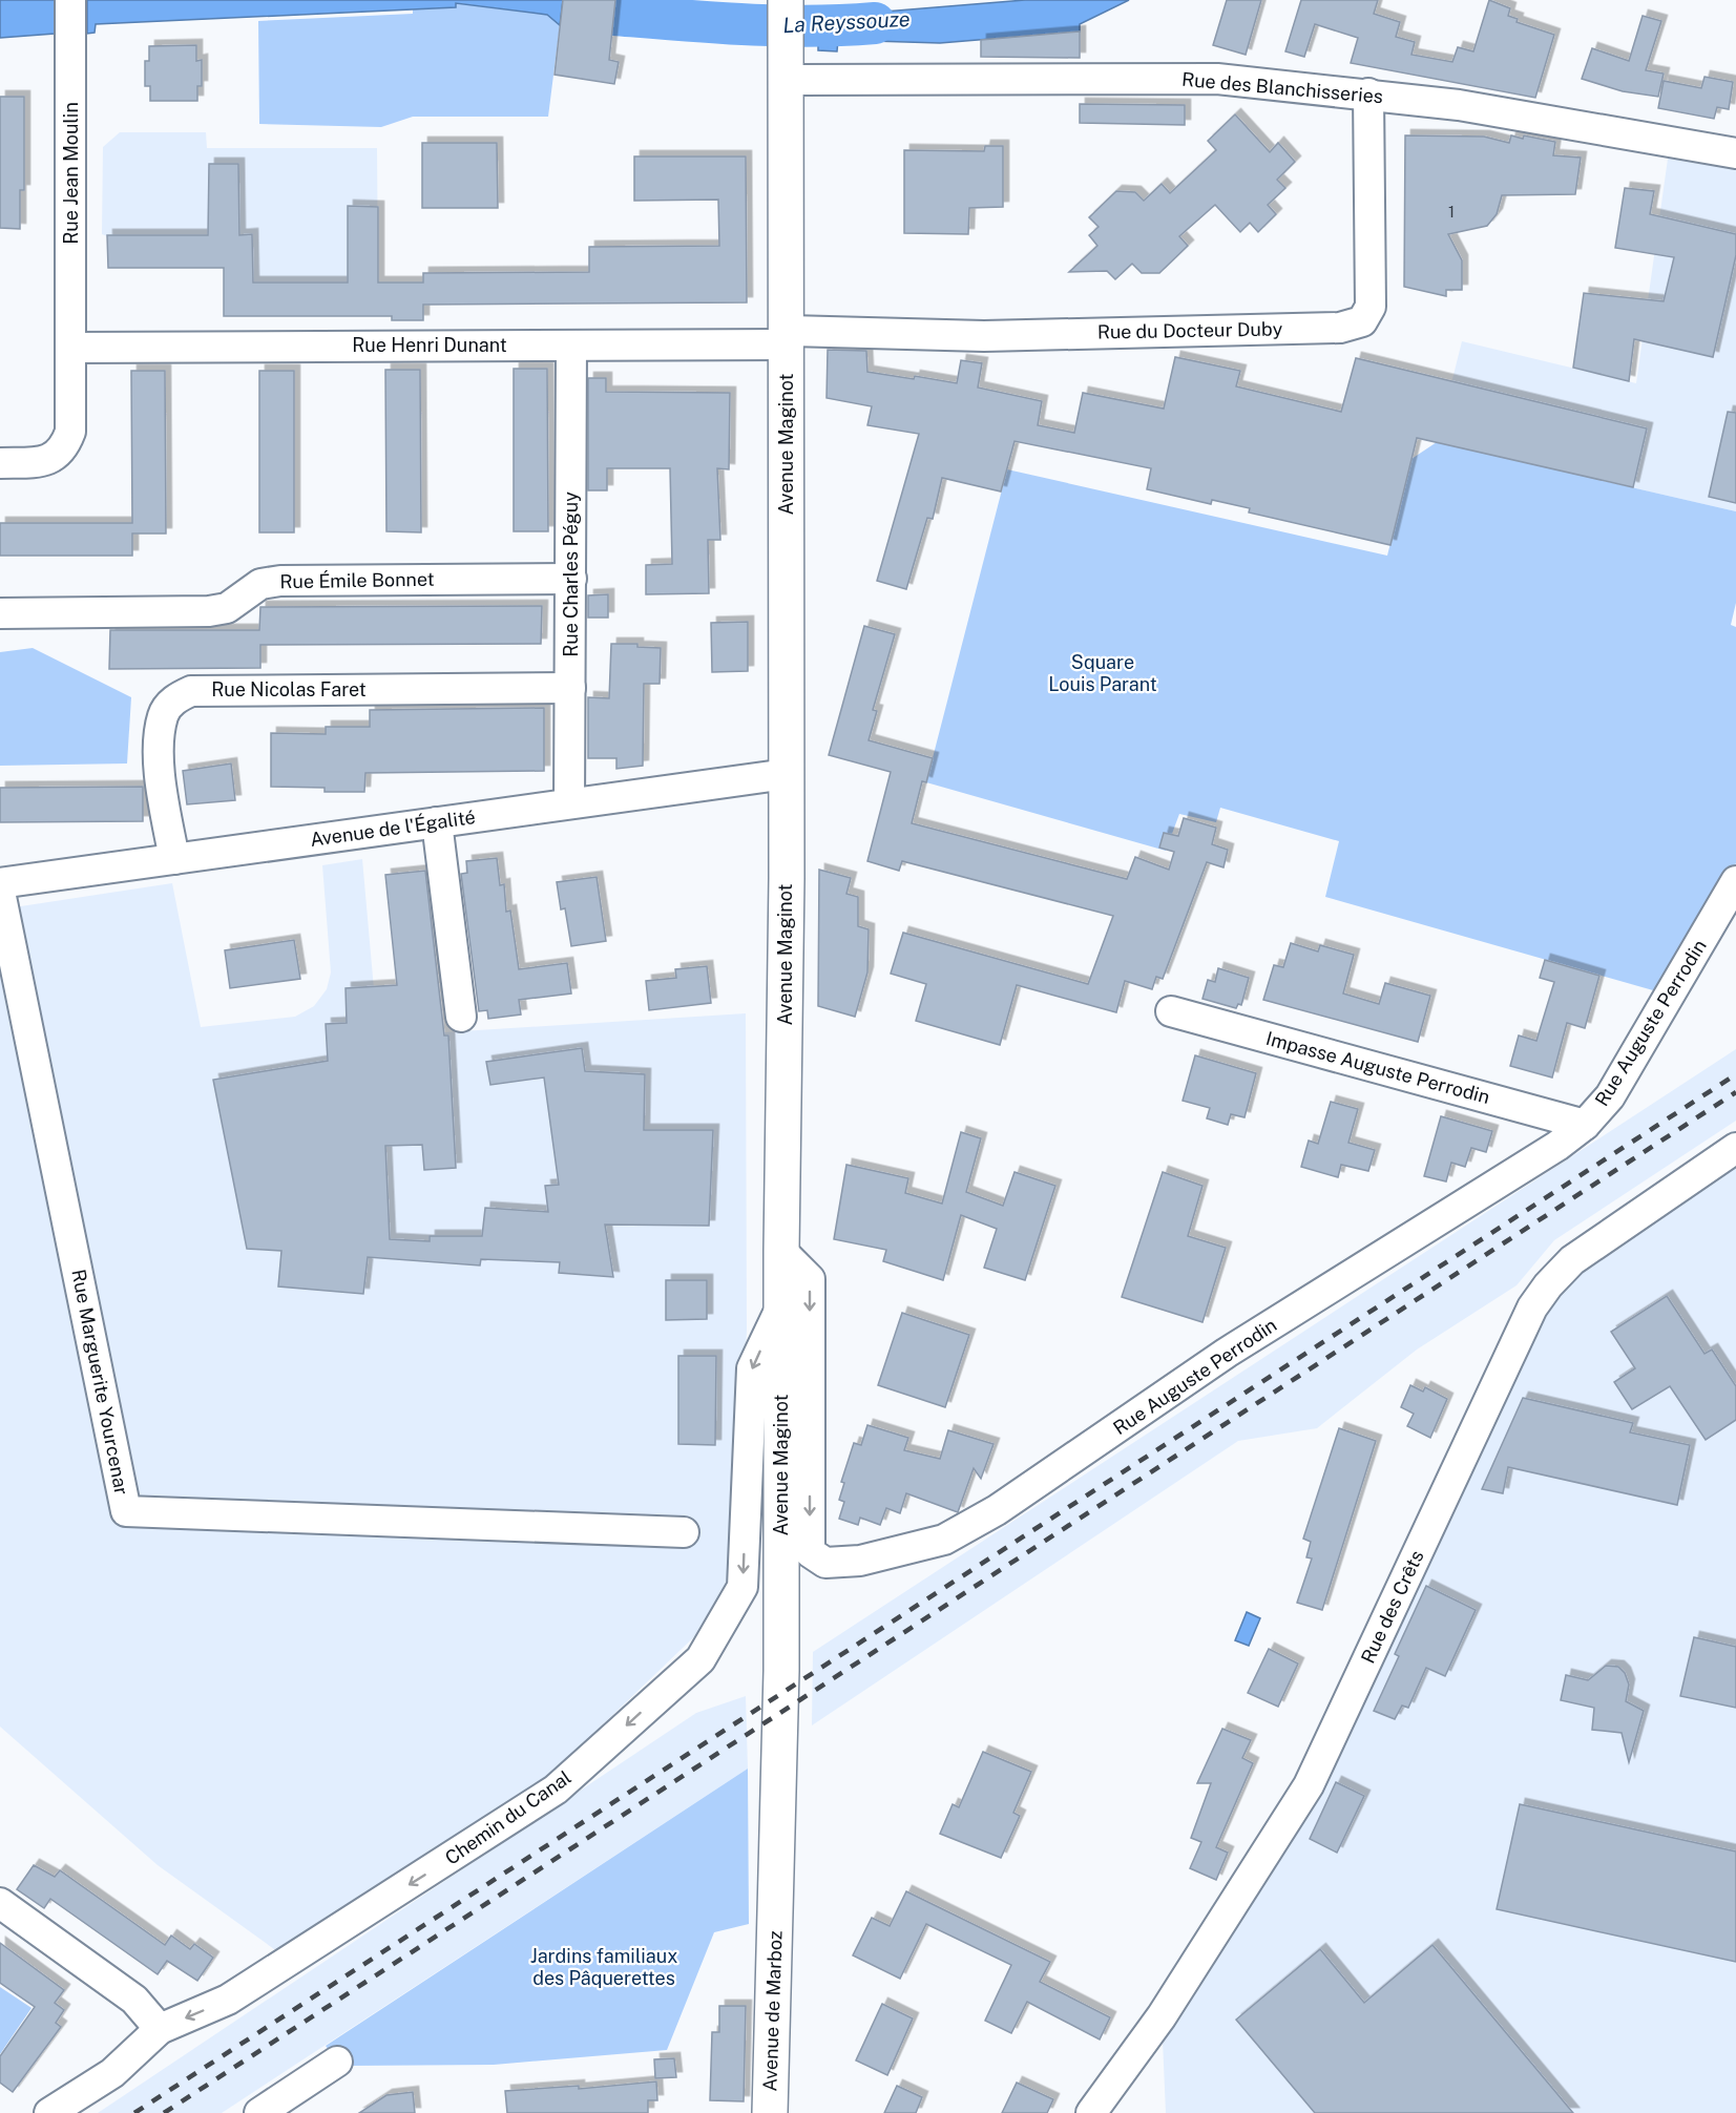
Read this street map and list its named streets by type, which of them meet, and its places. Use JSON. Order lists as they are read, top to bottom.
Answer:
{
  "streets": {
    "main road": ["Avenue Maginot", "Avenue de Marboz"],
    "street": [
      "Rue des Blanchisseries",
      "Rue Jean Moulin",
      "Rue du Docteur Duby",
      "Rue Henri Dunant",
      "Rue Charles Péguy",
      "Rue Émile Bonnet",
      "Rue Nicolas Faret",
      "Avenue de l'Égalité",
      "Rue Auguste Perrodin",
      "Impasse Auguste Perrodin",
      "Rue Marguerite Yourcenar",
      "Rue des Crêts",
      "Chemin du Canal"
    ]
  },
  "crossings": [
    ["Rue des Blanchisseries", "Rue du Docteur Duby"],
    ["Rue des Blanchisseries", "Avenue Maginot"],
    ["Rue Jean Moulin", "Rue Henri Dunant"],
    ["Rue du Docteur Duby", "Rue Henri Dunant"],
    ["Rue du Docteur Duby", "Avenue Maginot"],
    ["Rue Henri Dunant", "Avenue Maginot"],
    ["Rue Henri Dunant", "Rue Charles Péguy"],
    ["Avenue Maginot", "Avenue de l'Égalité"],
    ["Avenue Maginot", "Rue Auguste Perrodin"],
    ["Avenue Maginot", "Chemin du Canal"],
    ["Avenue Maginot", "Avenue de Marboz"],
    ["Rue Charles Péguy", "Rue Émile Bonnet"],
    ["Rue Charles Péguy", "Rue Nicolas Faret"],
    ["Rue Charles Péguy", "Avenue de l'Égalité"],
    ["Rue Nicolas Faret", "Avenue de l'Égalité"],
    ["Rue Auguste Perrodin", "Impasse Auguste Perrodin"]
  ],
  "one_way": ["Chemin du Canal"],
  "water": ["La Reyssouze"],
  "parks": ["Square Louis Parant", "Jardins familiaux des Pâquerettes"],
  "house_numbers": ["1"]
}
